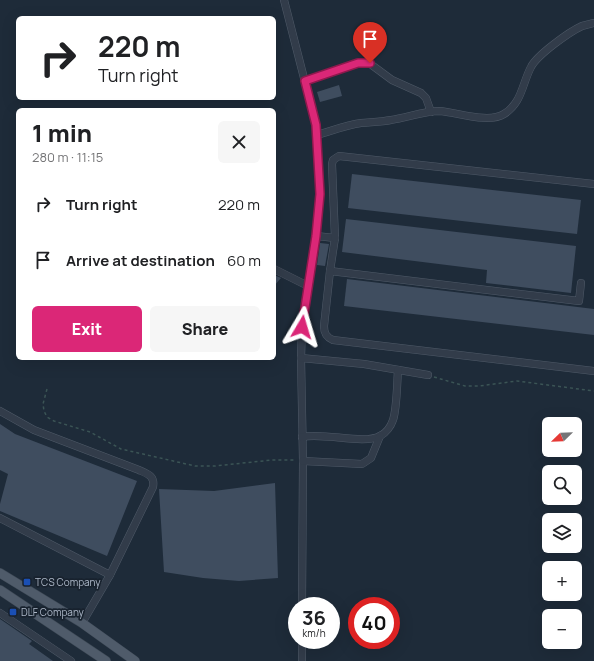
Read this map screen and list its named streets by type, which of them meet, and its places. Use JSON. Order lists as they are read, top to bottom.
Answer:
{
  "places": {
    "transit": ["TCS Company", "DLF Company"]
  },
  "north": "bottom left",
  "page": {
    "turn": ["220 m", "Turn right"],
    "heading": ["1 min", "280 m · 11:15"],
    "list": [
      {
        "name": "Turn right",
        "value": "220 m"
      },
      {
        "name": "Arrive at destination",
        "value": "60 m"
      }
    ],
    "buttons": ["Exit", "Share"],
    "map_buttons": ["+", "−"],
    "speed": "36 km/h",
    "limit": "40"
  }
}
